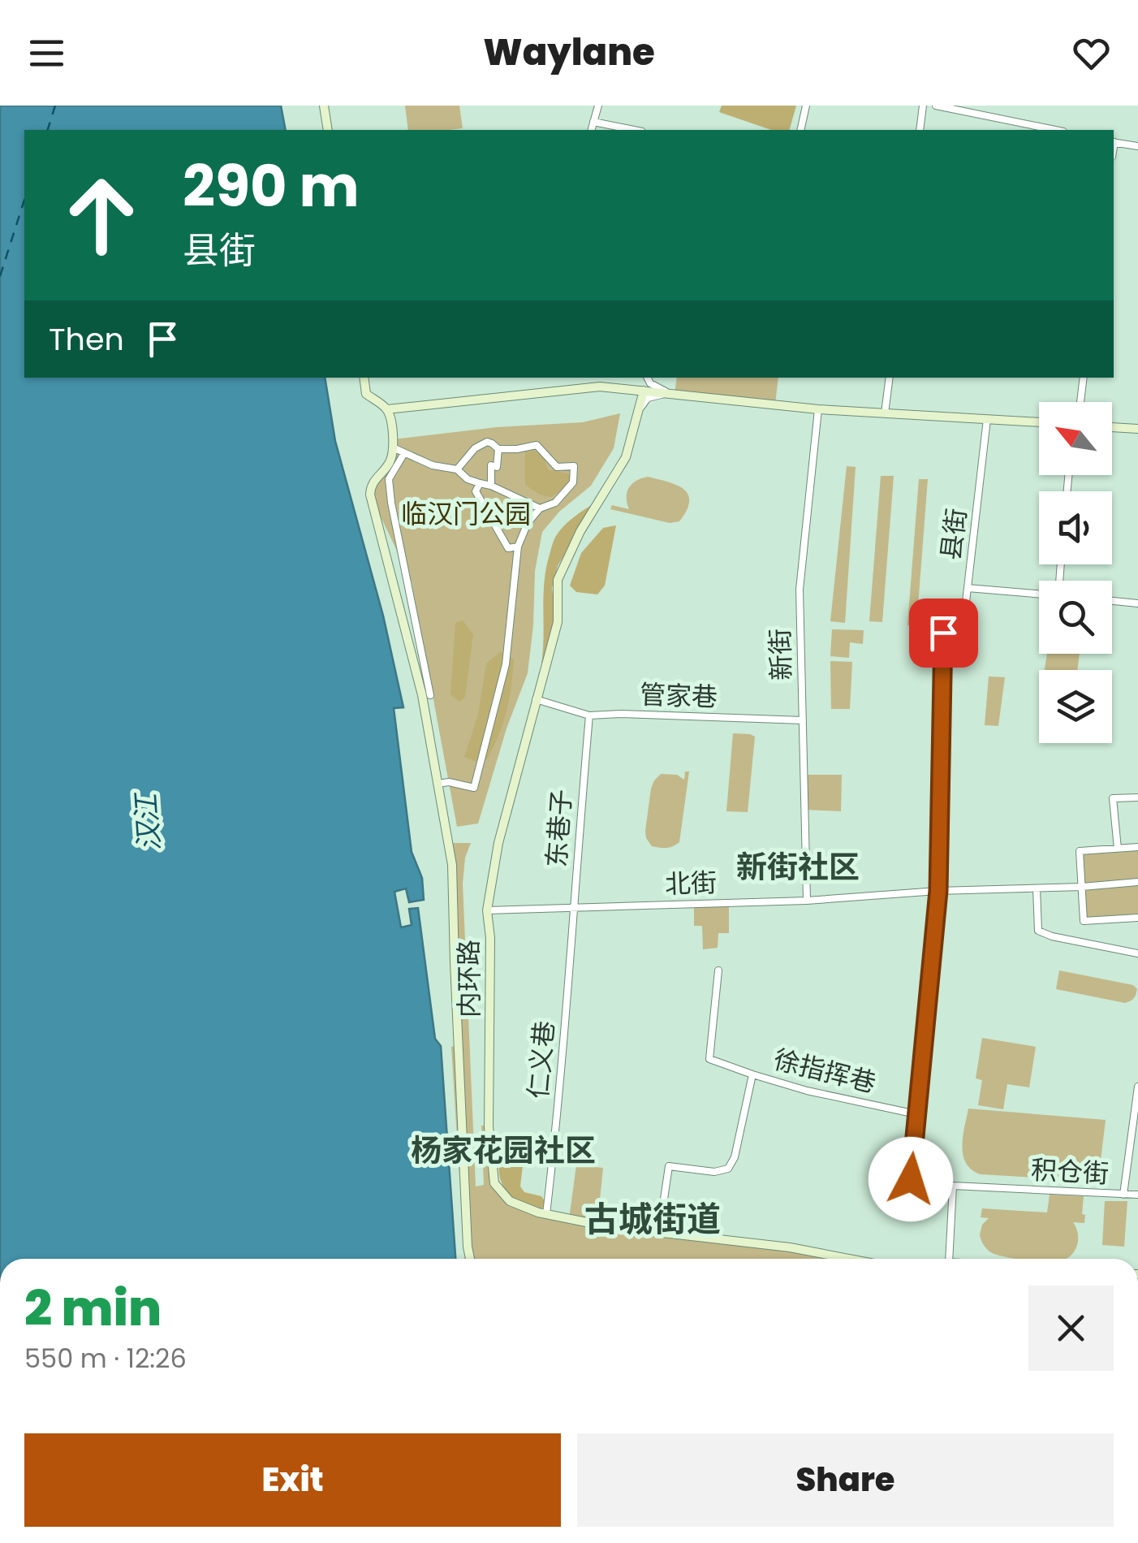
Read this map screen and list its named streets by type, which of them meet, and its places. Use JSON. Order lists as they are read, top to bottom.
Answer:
{
  "streets": {
    "street": [
      "县街",
      "新街",
      "管家巷",
      "东巷子",
      "北街",
      "内环路",
      "仁义巷",
      "徐指挥巷",
      "积仓街"
    ]
  },
  "crossings": [
    ["县街", "北街"],
    ["县街", "徐指挥巷"],
    ["县街", "积仓街"],
    ["新街", "管家巷"],
    ["新街", "北街"],
    ["管家巷", "东巷子"],
    ["管家巷", "内环路"],
    ["东巷子", "北街"],
    ["东巷子", "仁义巷"],
    ["北街", "内环路"],
    ["北街", "仁义巷"],
    ["内环路", "仁义巷"],
    ["内环路", "徐指挥巷"],
    ["徐指挥巷", "积仓街"]
  ],
  "districts": ["新街社区", "杨家花园社区", "古城街道"],
  "water": ["汉江"],
  "parks": ["临汉门公园"],
  "north": "top left",
  "page": {
    "header": "Waylane",
    "turn": ["290 m", "县街"],
    "then": "Then",
    "heading": ["2 min", "550 m · 12:26"],
    "buttons": ["Exit", "Share"]
  }
}
